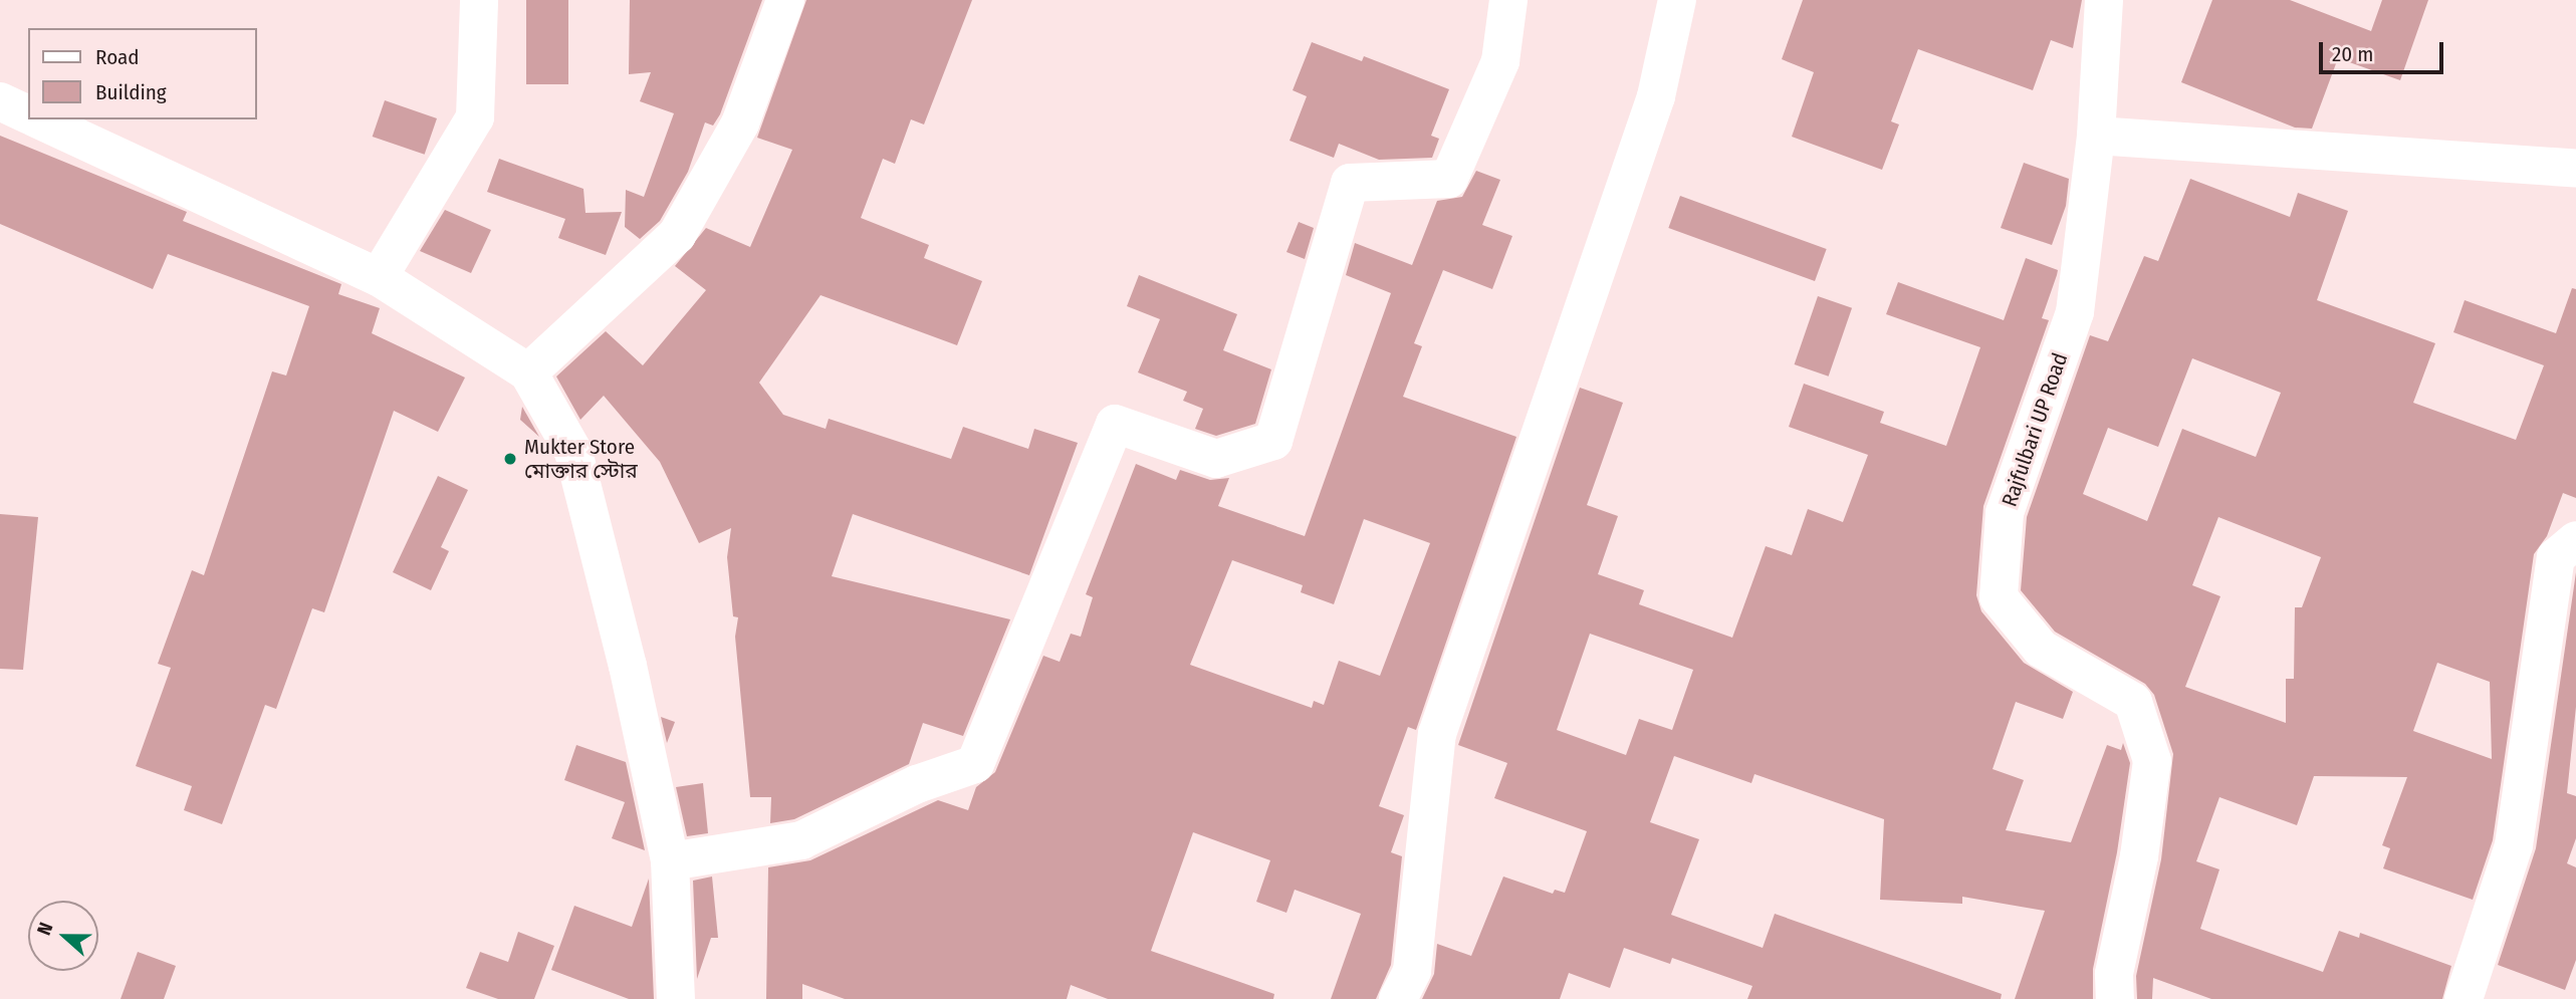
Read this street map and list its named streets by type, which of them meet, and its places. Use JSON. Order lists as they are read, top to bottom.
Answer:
{
  "streets": {
    "street": ["Rajfulbari UP Road"]
  },
  "places": ["Mukter Store মোক্তার স্টোর"],
  "legend": ["Road", "Building"],
  "scale_bar": "20 m",
  "north": "left"
}
